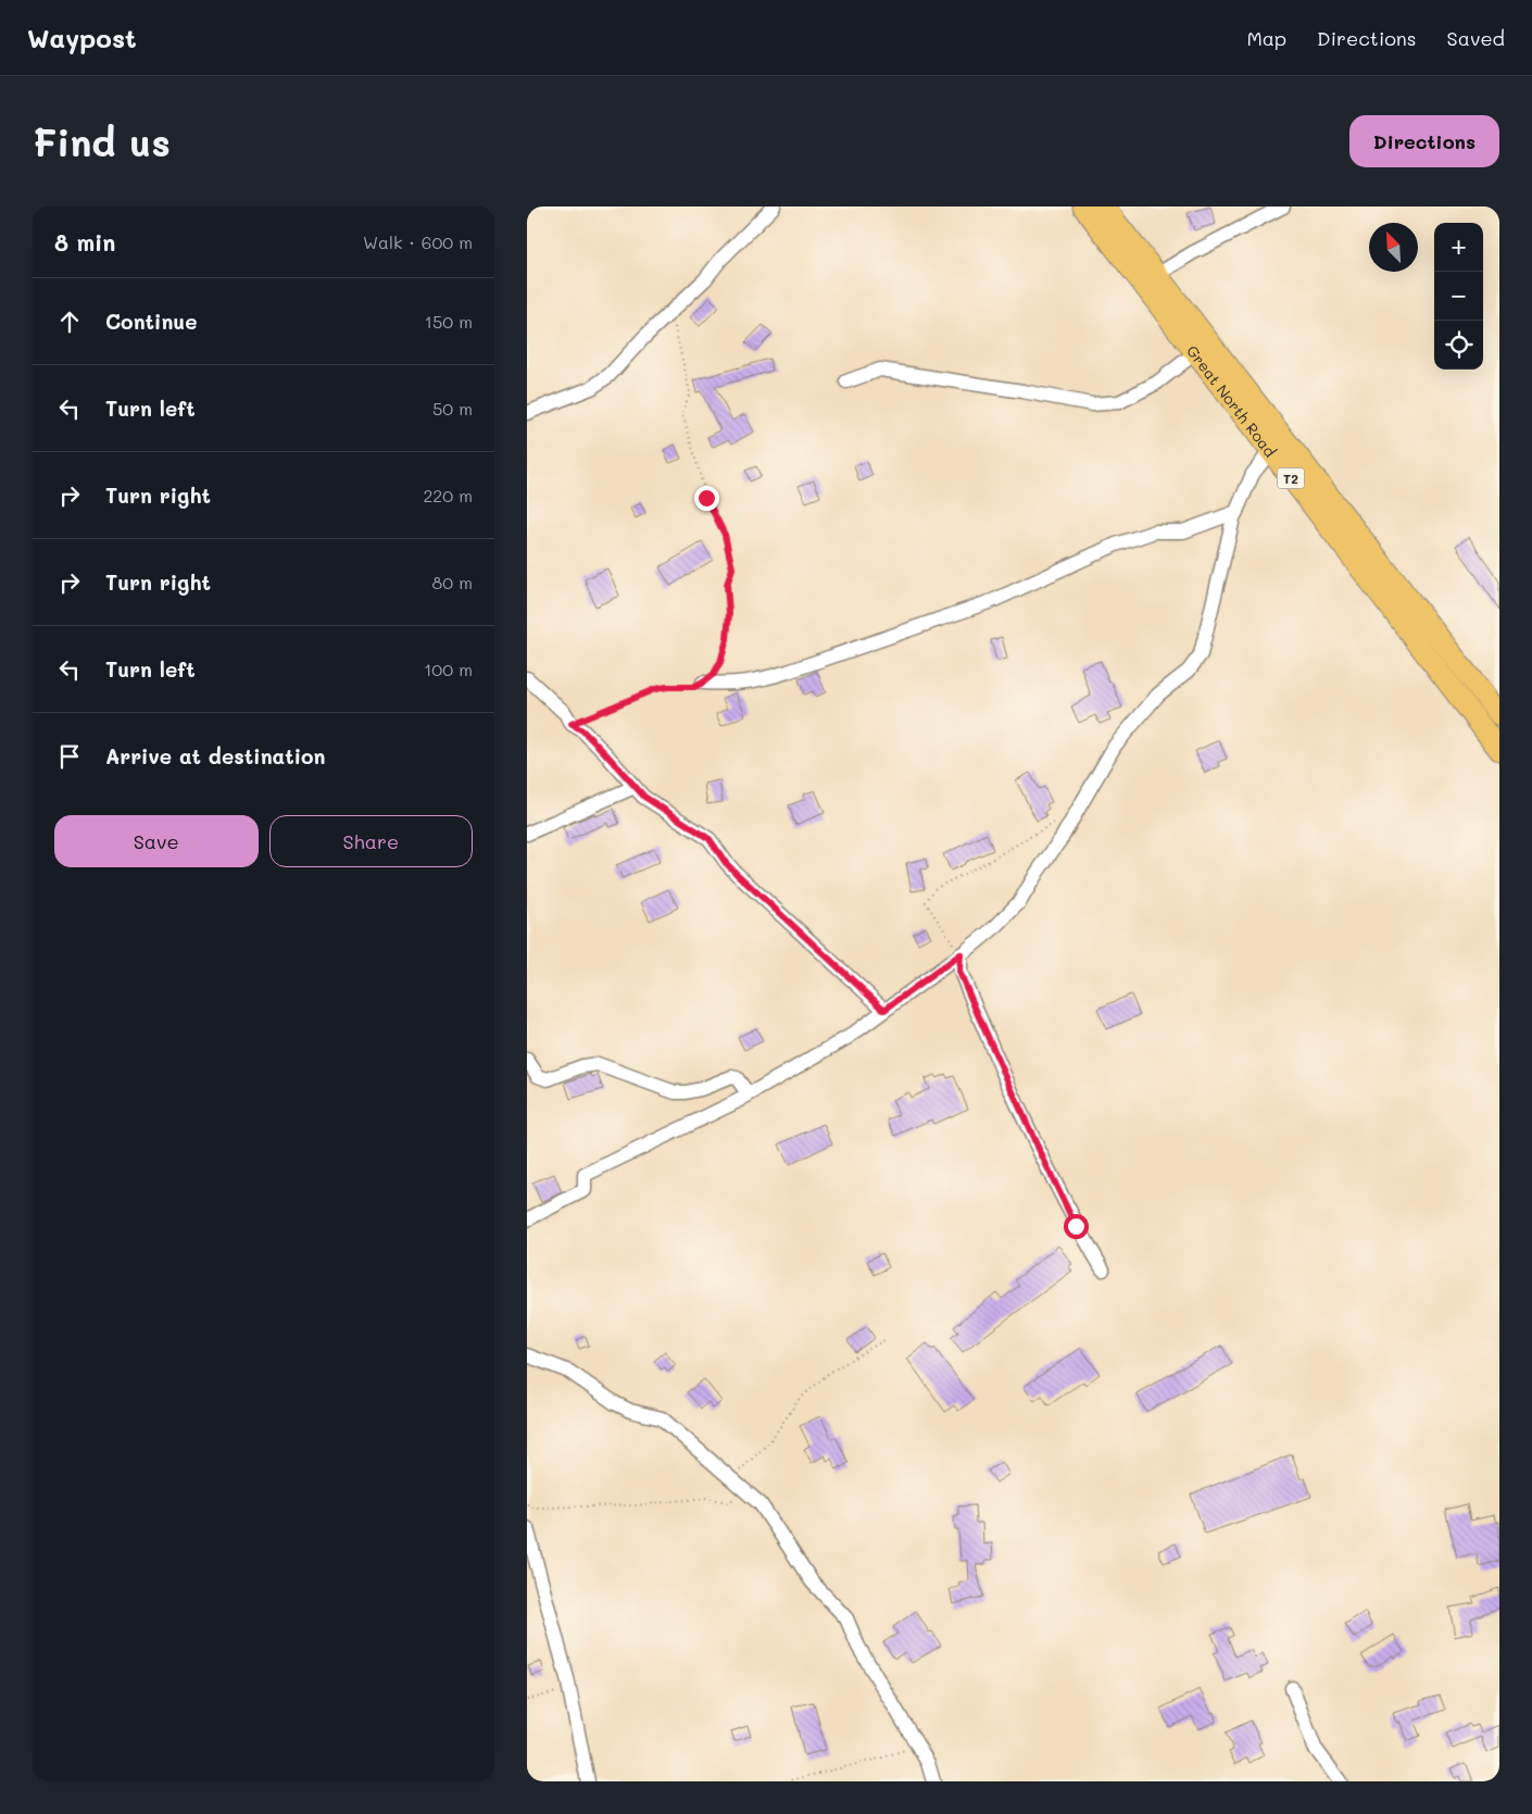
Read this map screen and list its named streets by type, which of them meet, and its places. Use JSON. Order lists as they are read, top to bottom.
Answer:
{
  "streets": {
    "highway": ["Great North Road", "T2"]
  },
  "north": "top left",
  "page": {
    "header": "Waypost",
    "nav": ["Map", "Directions", "Saved"],
    "buttons": [
      "Directions",
      ["Save", "Share"]
    ],
    "title": "Find us",
    "heading": ["8 min", "Walk · 600 m"],
    "map_buttons": ["+", "−"],
    "list": [
      ["Continue", "150 m"],
      ["Turn left", "50 m"],
      ["Turn right", "220 m"],
      ["Turn right", "80 m"],
      ["Turn left", "100 m"],
      "Arrive at destination"
    ]
  }
}
